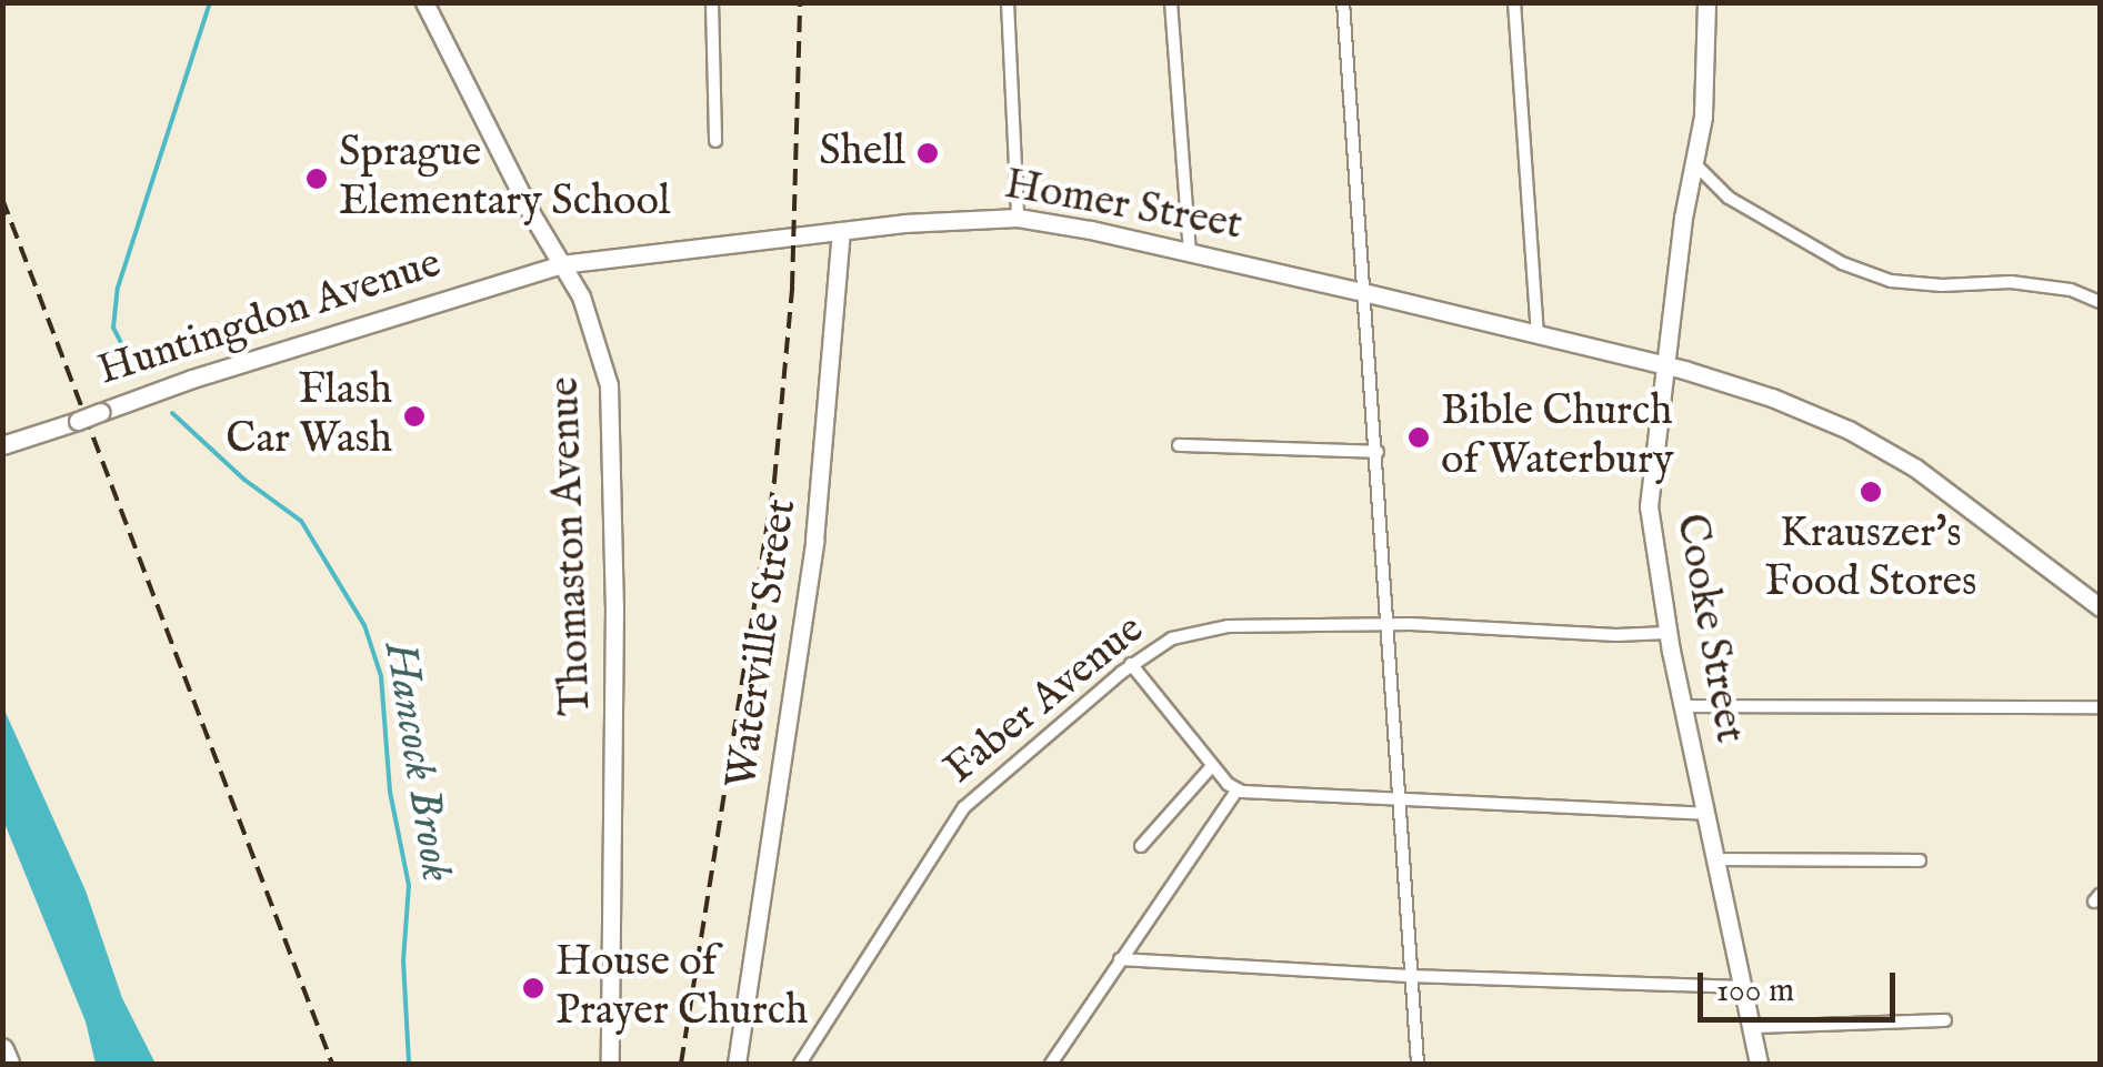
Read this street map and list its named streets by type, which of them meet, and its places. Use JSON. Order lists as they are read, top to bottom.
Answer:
{
  "streets": {
    "main road": [
      "Homer Street",
      "Huntingdon Avenue",
      "Thomaston Avenue",
      "Cooke Street",
      "Waterville Street"
    ],
    "street": ["Faber Avenue"]
  },
  "crossings": [
    ["Homer Street", "Huntingdon Avenue"],
    ["Homer Street", "Thomaston Avenue"],
    ["Homer Street", "Cooke Street"],
    ["Homer Street", "Waterville Street"],
    ["Huntingdon Avenue", "Thomaston Avenue"],
    ["Cooke Street", "Faber Avenue"]
  ],
  "water": ["Hancock Brook"],
  "places": [
    "Shell",
    "Sprague Elementary School",
    "Flash Car Wash",
    "Bible Church of Waterbury",
    "Krauszer's Food Stores",
    "House of Prayer Church"
  ],
  "scale_bar": "100 m"
}
